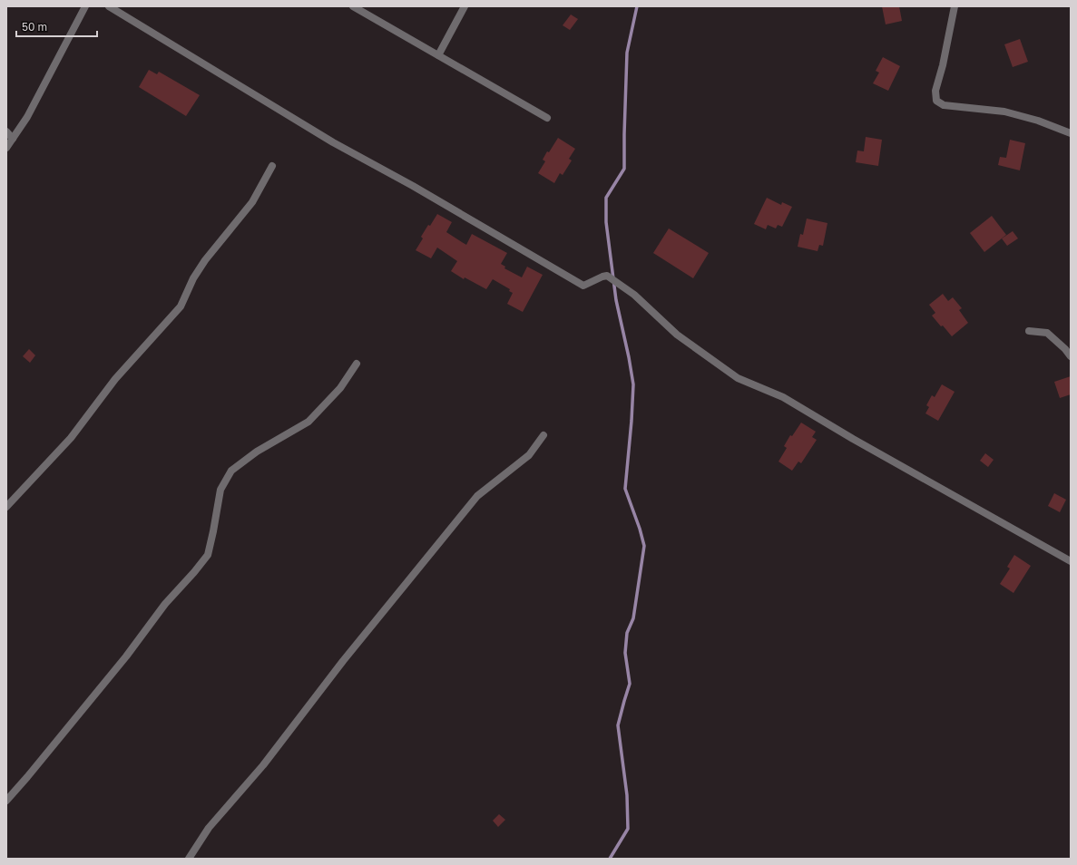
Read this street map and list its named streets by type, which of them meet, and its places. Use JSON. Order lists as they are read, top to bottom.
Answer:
{
  "scale_bar": "50 m"
}
